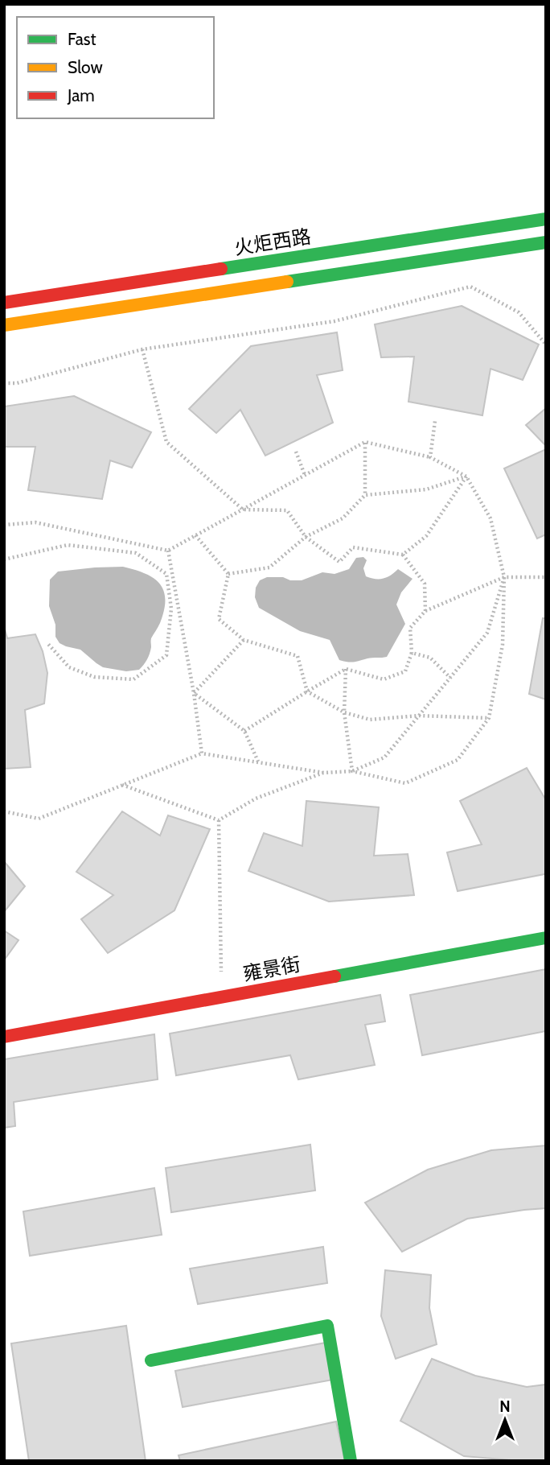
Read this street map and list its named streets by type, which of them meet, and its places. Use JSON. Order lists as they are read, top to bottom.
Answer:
{
  "streets": {
    "street": ["火炬西路", "雍景街"]
  },
  "legend": ["Fast", "Slow", "Jam"],
  "north": "top"
}
